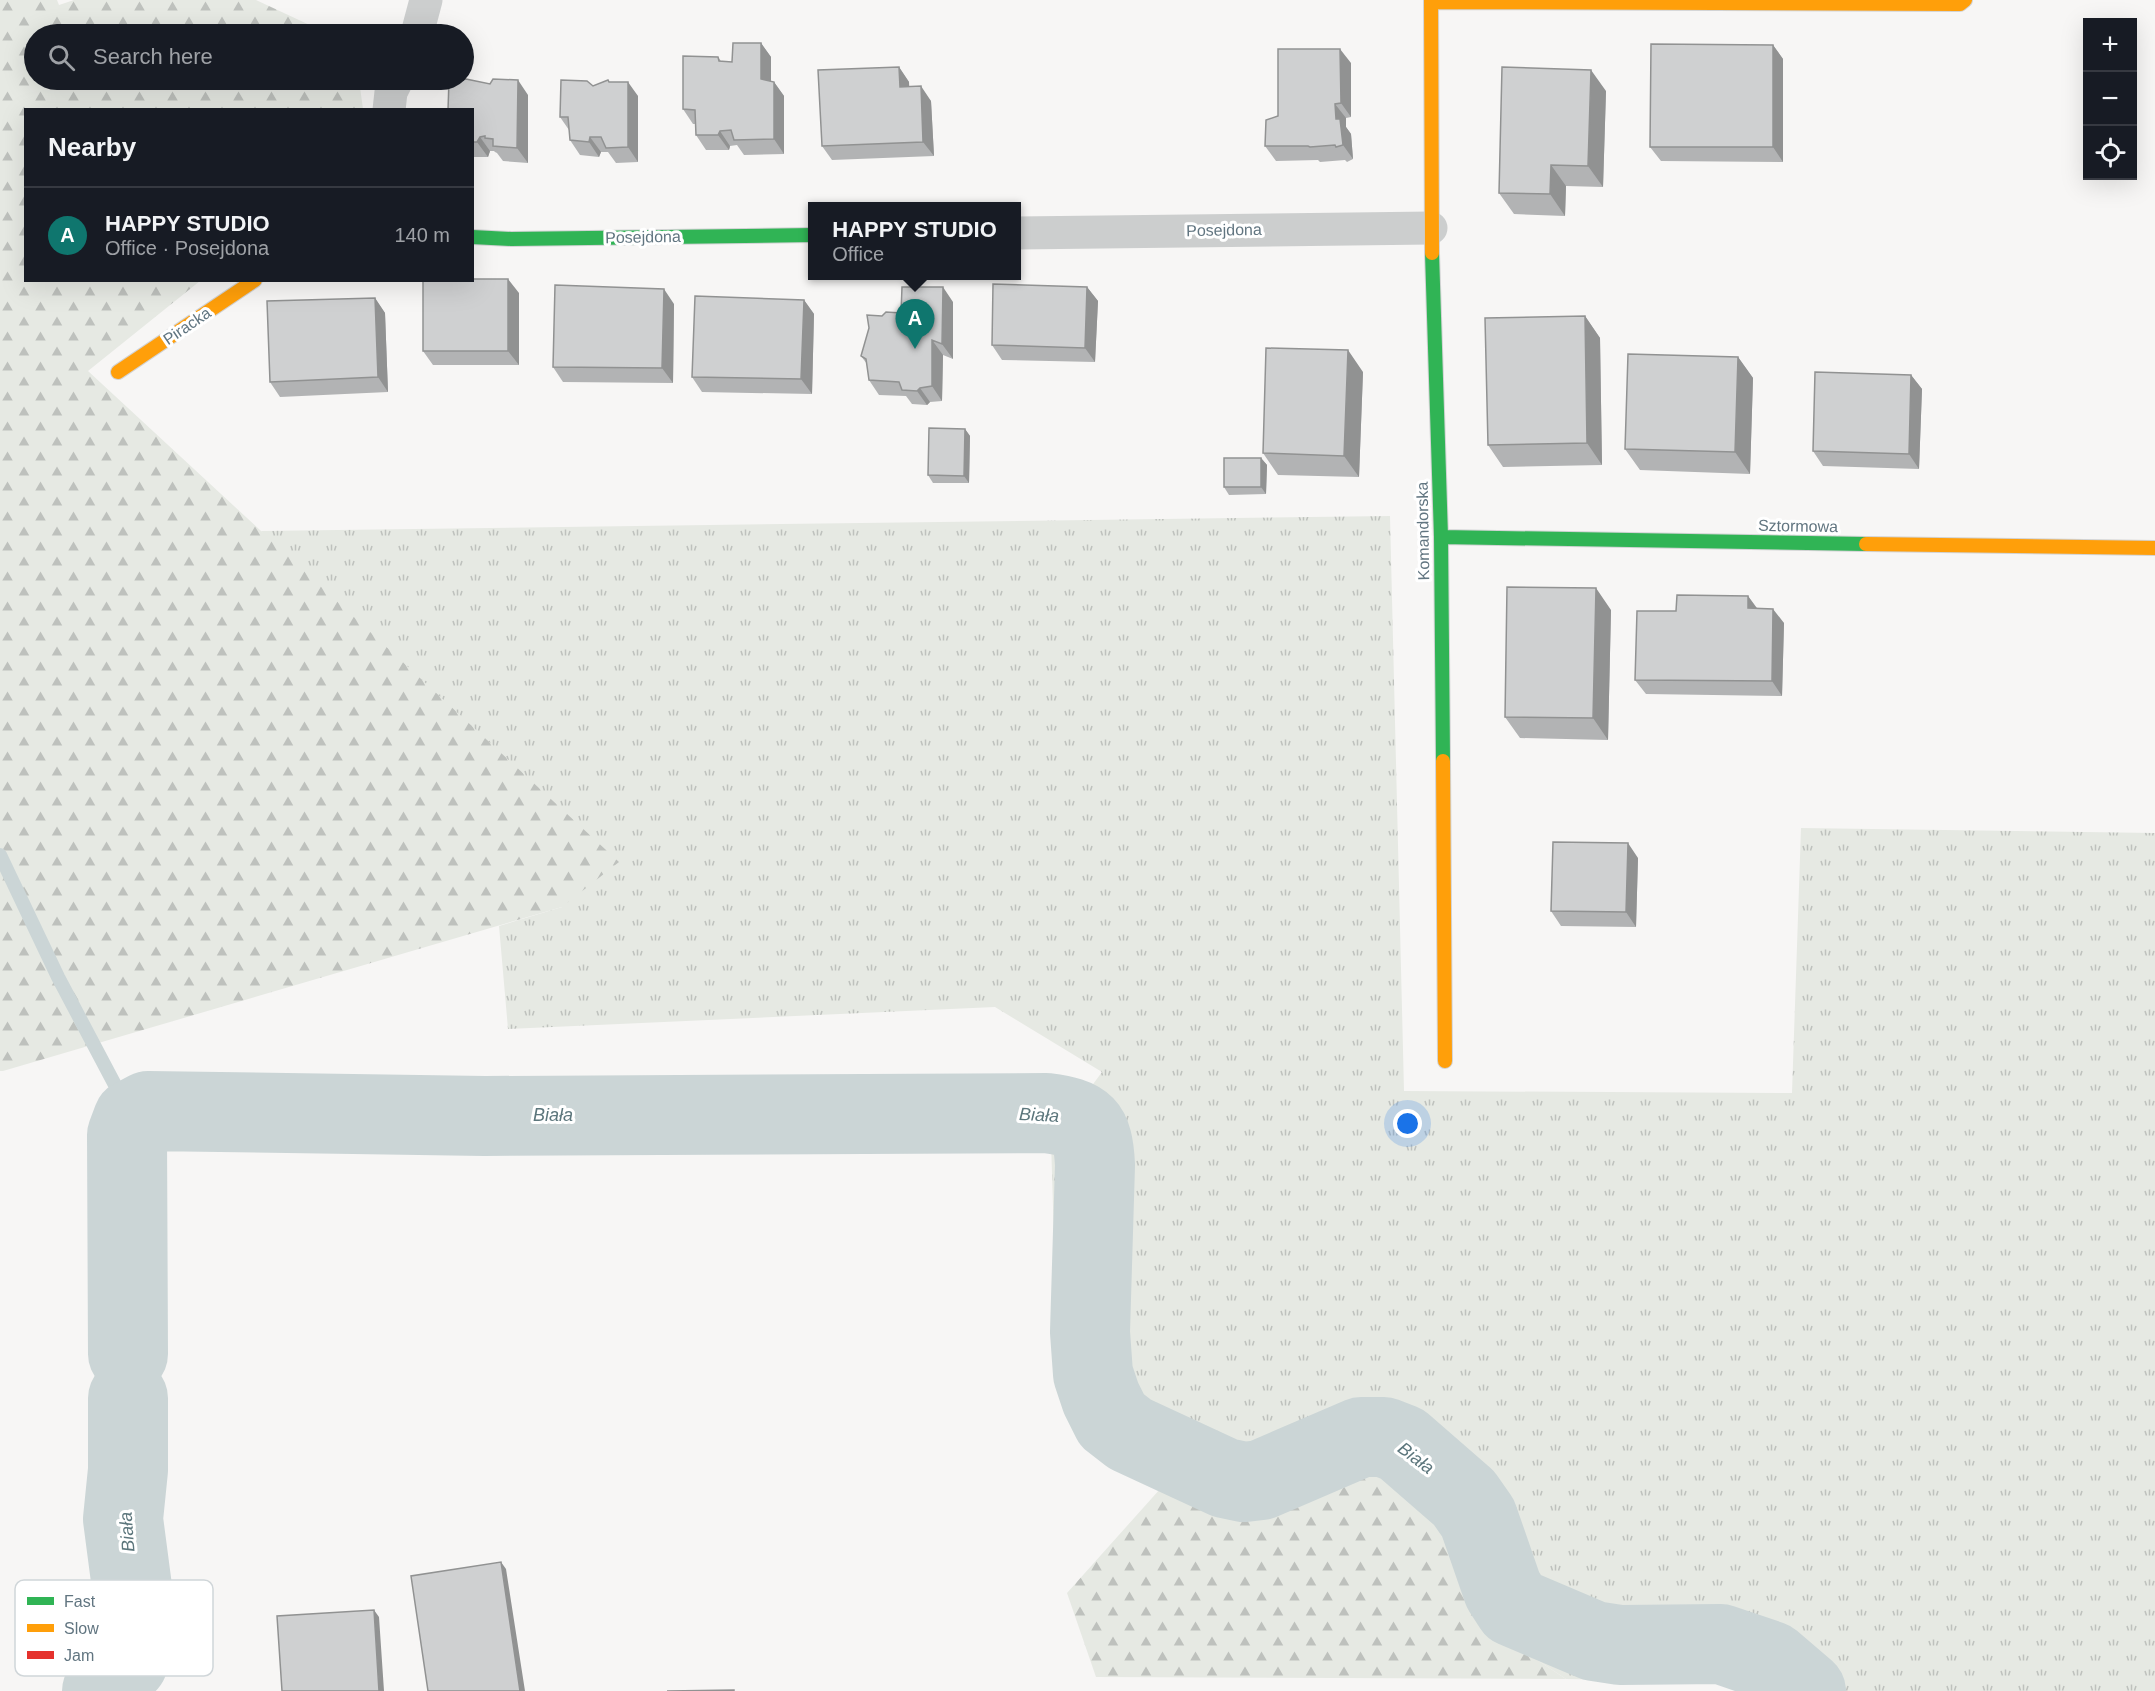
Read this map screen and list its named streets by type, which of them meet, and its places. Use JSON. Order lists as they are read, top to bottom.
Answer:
{
  "streets": {
    "street": [
      "Posejdona",
      "Piracka",
      "Sztormowa",
      "Komandorska"
    ]
  },
  "crossings": [
    ["Posejdona", "Komandorska"],
    ["Sztormowa", "Komandorska"]
  ],
  "water": ["Biała"],
  "legend": ["Fast", "Slow", "Jam"],
  "page": {
    "map_buttons": ["+", "−"],
    "search": "Search here",
    "heading": "Nearby",
    "list": [
      {
        "mark": "A",
        "name": "HAPPY STUDIO",
        "note": "Office · Posejdona",
        "value": "140 m"
      }
    ],
    "popup": ["HAPPY STUDIO", "Office"],
    "pins": "A"
  }
}
